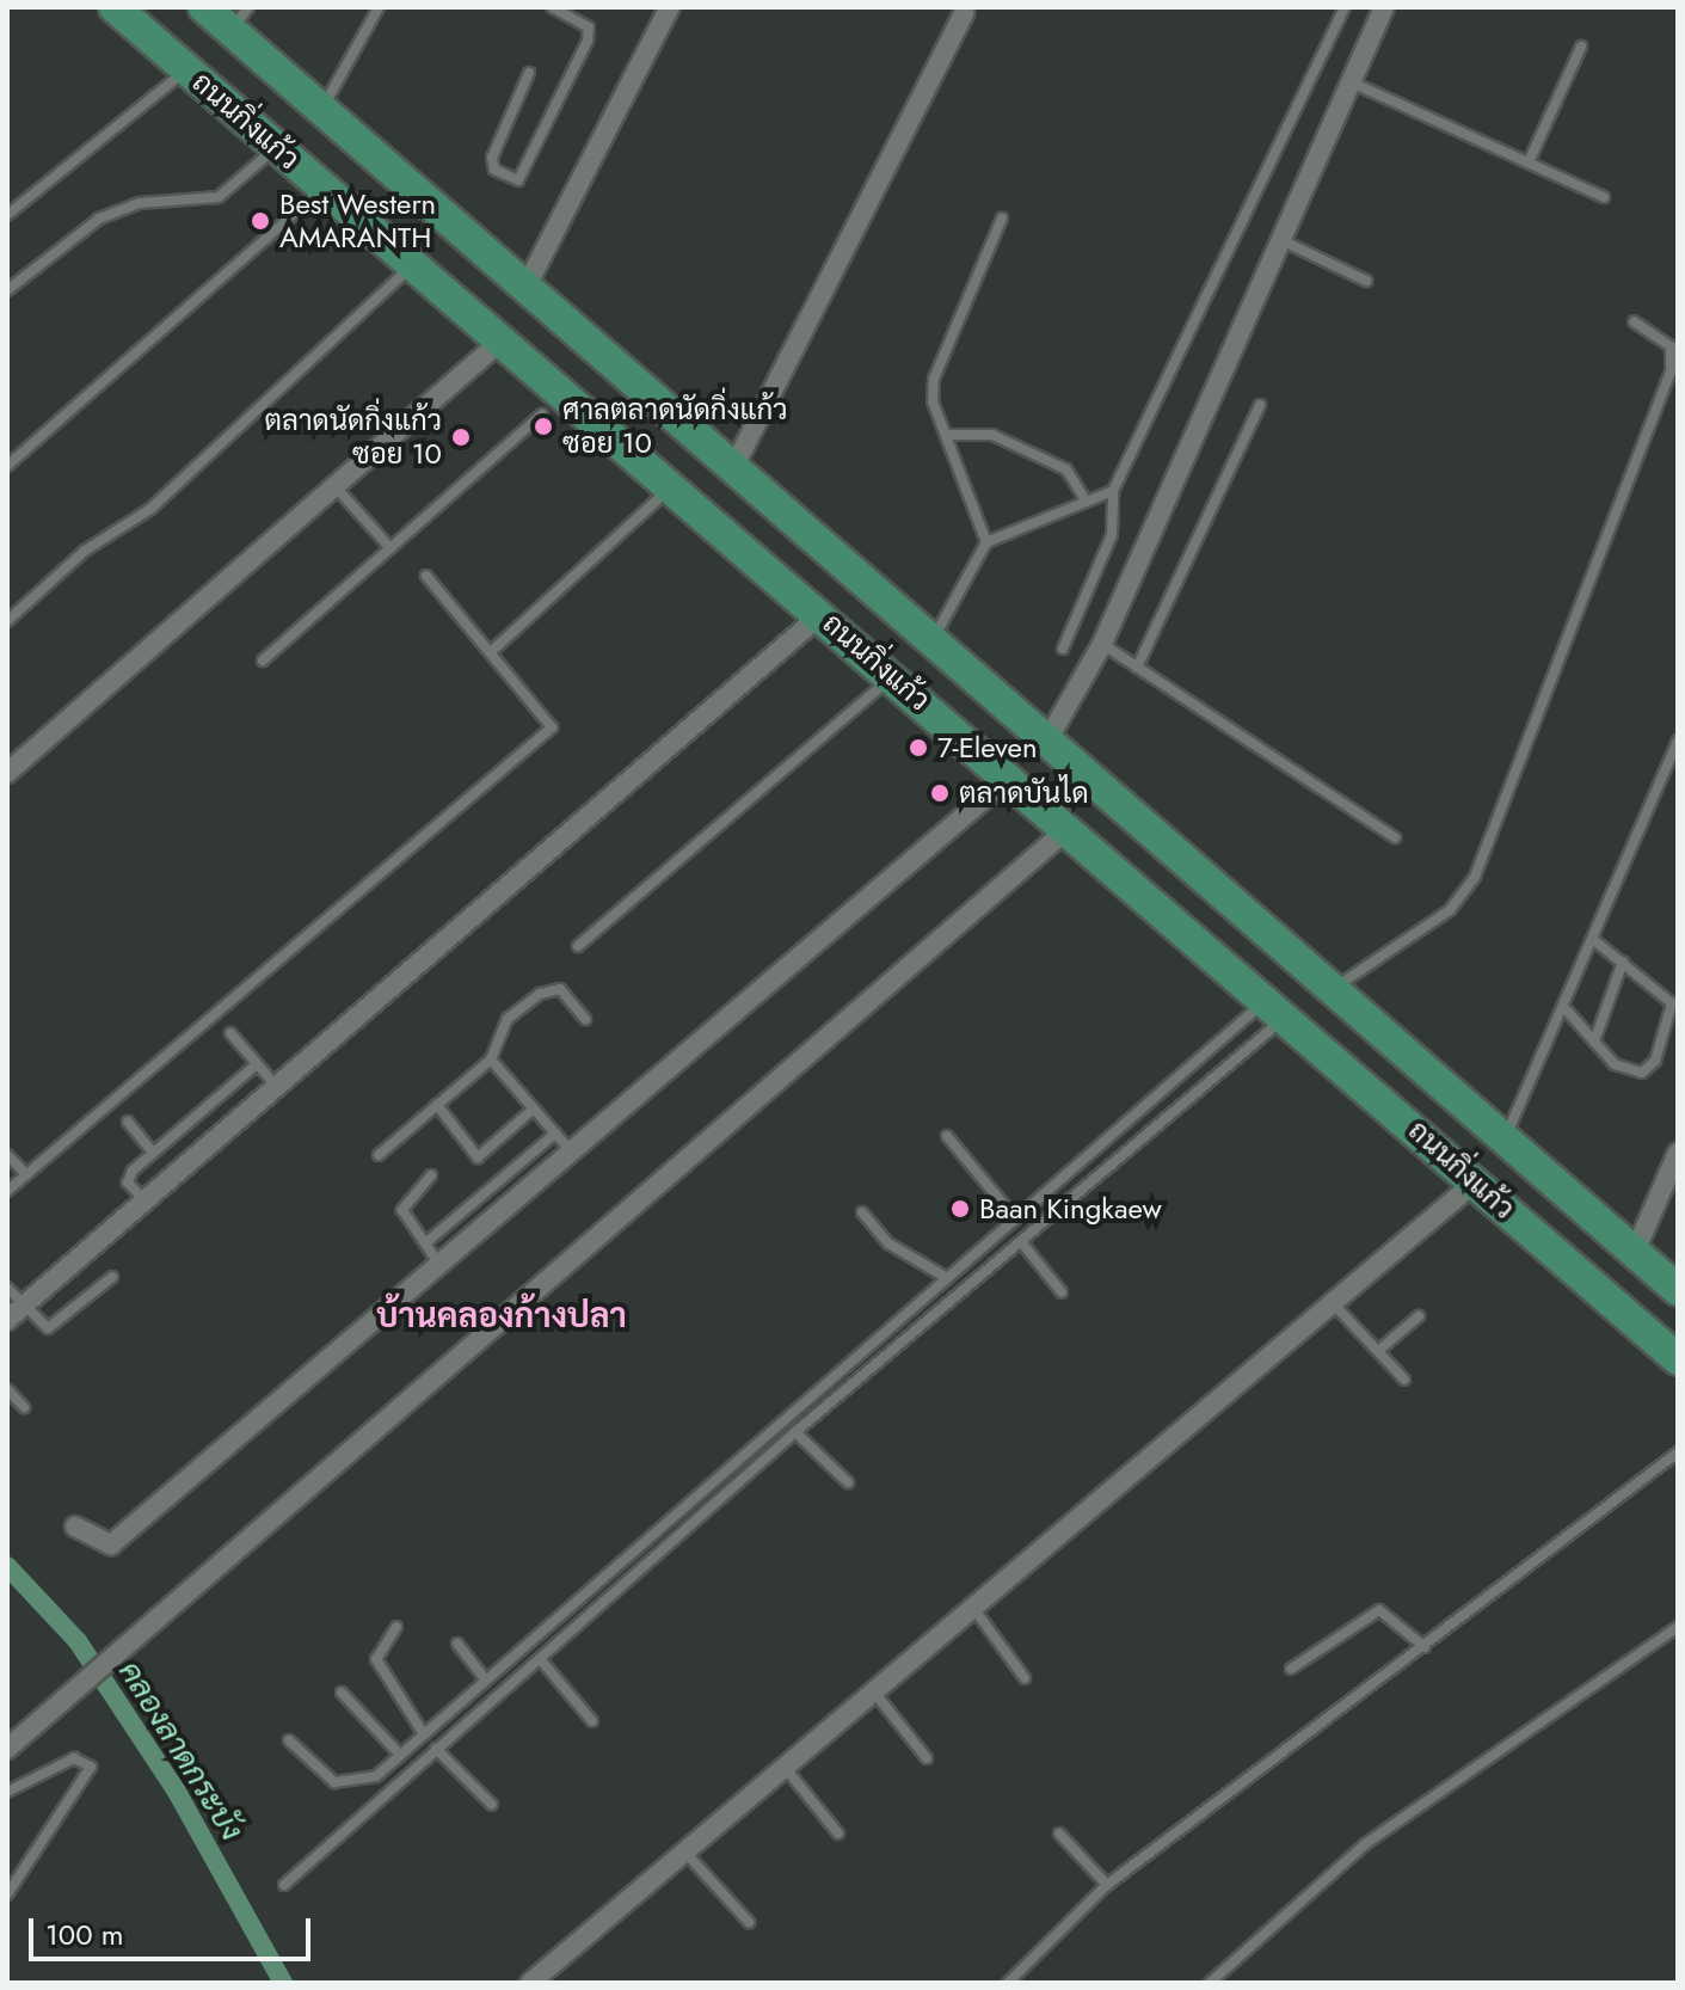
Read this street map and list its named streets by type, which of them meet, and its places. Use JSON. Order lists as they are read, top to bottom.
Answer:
{
  "streets": {
    "main road": ["ถนนกิ่งแก้ว"]
  },
  "districts": ["บ้านคลองก้างปลา"],
  "water": ["คลองลาดกระบัง"],
  "places": [
    "Best Western AMARANTH",
    "ศาลตลาดนัดกิ่งแก้ว ซอย 10",
    "ตลาดนัดกิ่งแก้ว ซอย 10",
    "7-Eleven",
    "ตลาดบันได",
    "Baan Kingkaew"
  ],
  "scale_bar": "100 m"
}
